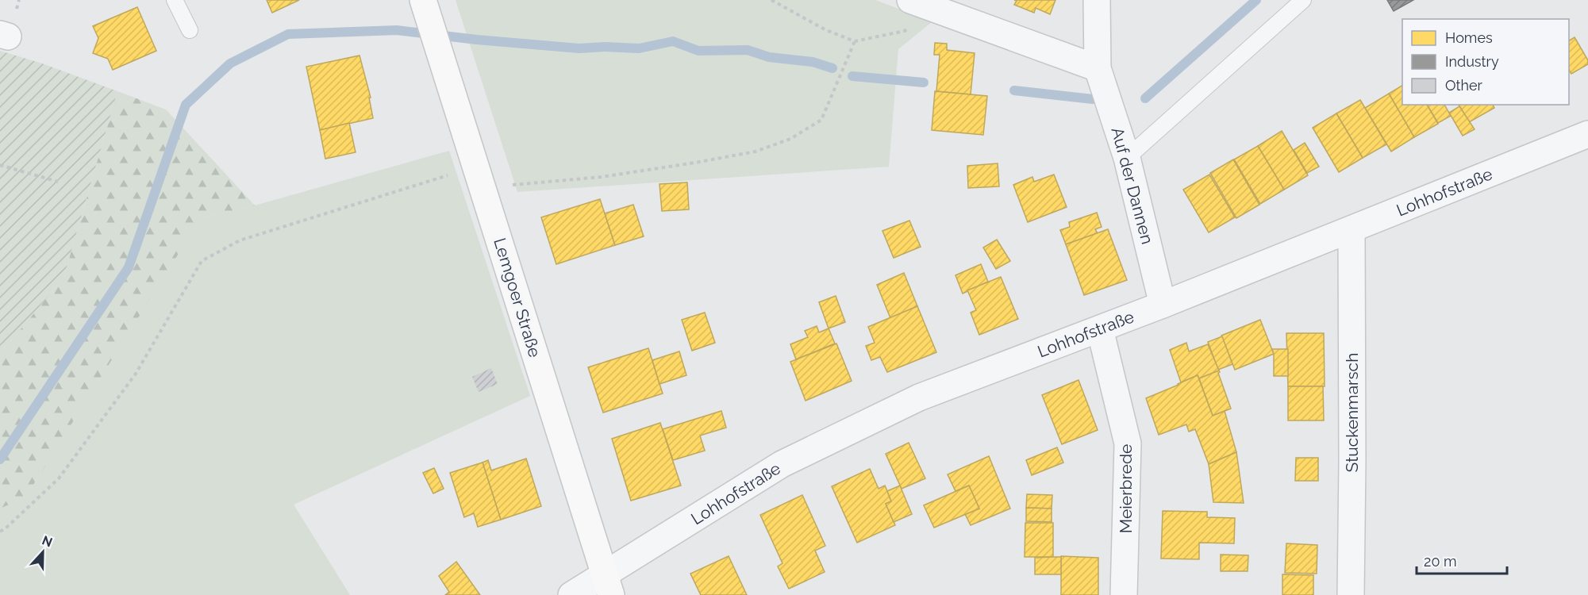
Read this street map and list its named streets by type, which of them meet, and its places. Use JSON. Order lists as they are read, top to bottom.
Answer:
{
  "streets": {
    "main road": ["Lemgoer Straße"],
    "street": [
      "Auf der Dannen",
      "Lohhofstraße",
      "Stuckenmarsch",
      "Meierbrede"
    ]
  },
  "crossings": [
    ["Auf der Dannen", "Lohhofstraße"],
    ["Lohhofstraße", "Lemgoer Straße"],
    ["Lohhofstraße", "Stuckenmarsch"],
    ["Lohhofstraße", "Meierbrede"]
  ],
  "legend": ["Homes", "Industry", "Other"],
  "scale_bar": "20 m",
  "north": "top"
}
